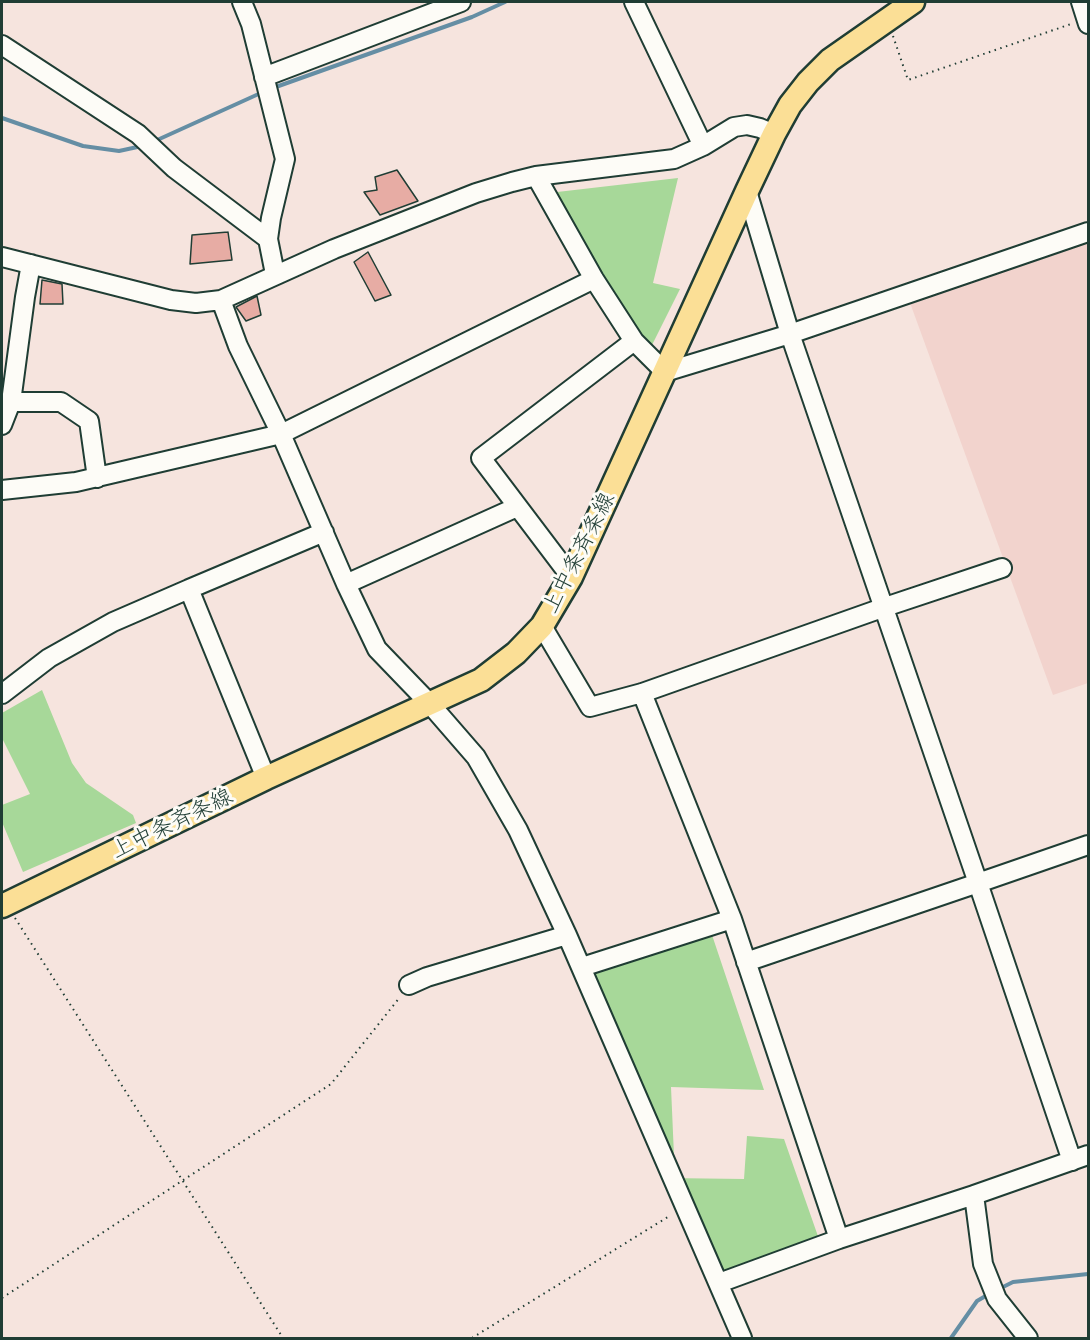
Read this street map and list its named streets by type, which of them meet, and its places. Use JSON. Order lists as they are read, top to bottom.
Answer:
{
  "streets": {
    "main road": ["上中条斉条線"]
  }
}
